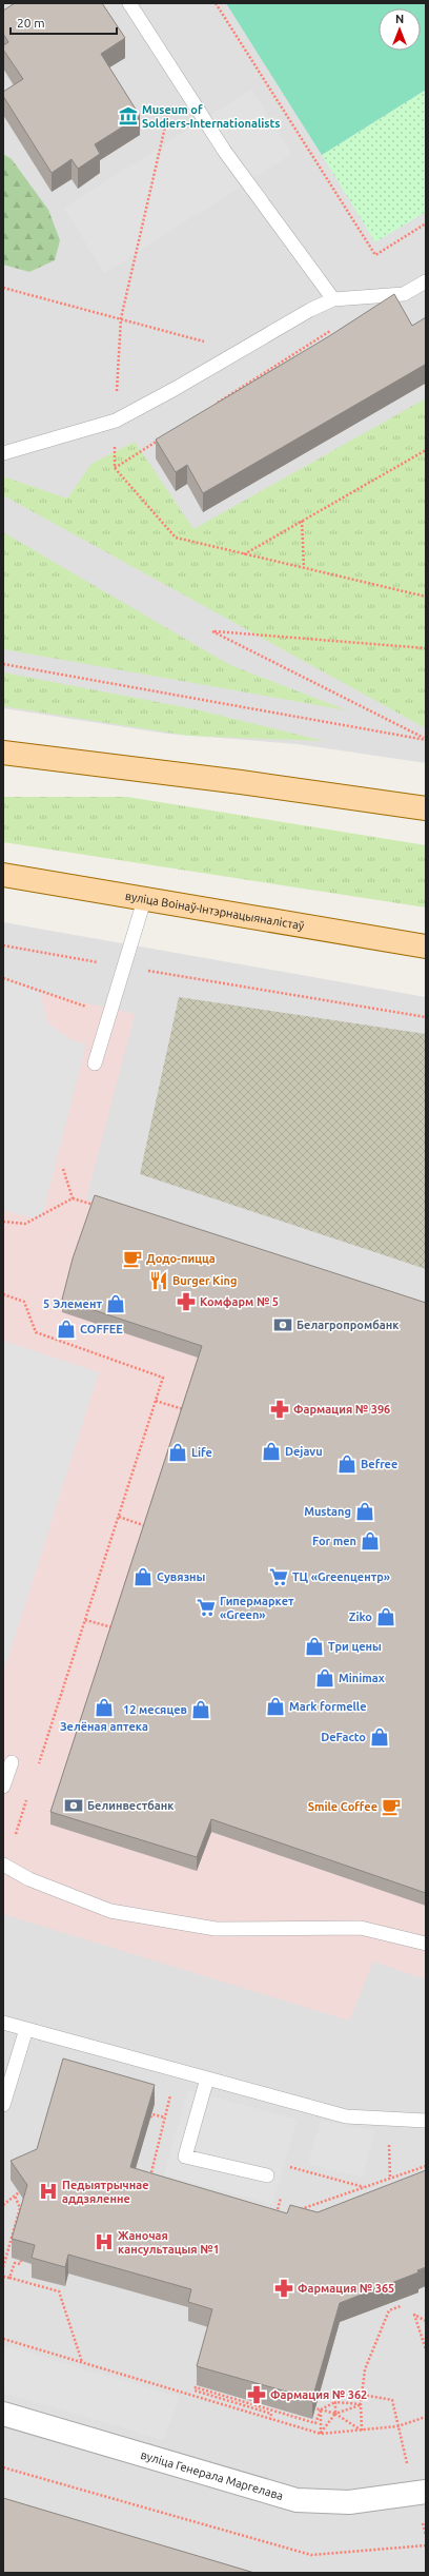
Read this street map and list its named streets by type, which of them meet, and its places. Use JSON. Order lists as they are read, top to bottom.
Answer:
{
  "streets": {
    "main road": ["вуліца Воінаў-Інтэрнацыяналістаў"],
    "street": ["вуліца Генерала Маргелава"]
  },
  "places": {
    "museum": ["Museum of Soldiers-Internationalists"],
    "cafe": ["Додо-пицца", "Smile Coffee"],
    "restaurant": ["Burger King"],
    "pharmacy": [
      "Комфарм № 5",
      "Фармация № 396",
      "Фармация № 365",
      "Фармация № 362"
    ],
    "shop": [
      "5 Элемент",
      "COFFEE",
      "Dejavu",
      "Life",
      "Befree",
      "Mustang",
      "For men",
      "Сувязны",
      "Ziko",
      "Три цены",
      "Minimax",
      "Mark formelle",
      "Зелёная аптека",
      "12 месяцев",
      "DeFacto"
    ],
    "bank": ["Белагропромбанк", "Белинвестбанк"],
    "supermarket": ["ТЦ «Greenцентр»", "Гипермаркет «Green»"],
    "hospital": ["Педыятрычнае аддзяленне", "Жаночая кансультацыя №1"]
  },
  "scale_bar": "20 m",
  "north": "top"
}
